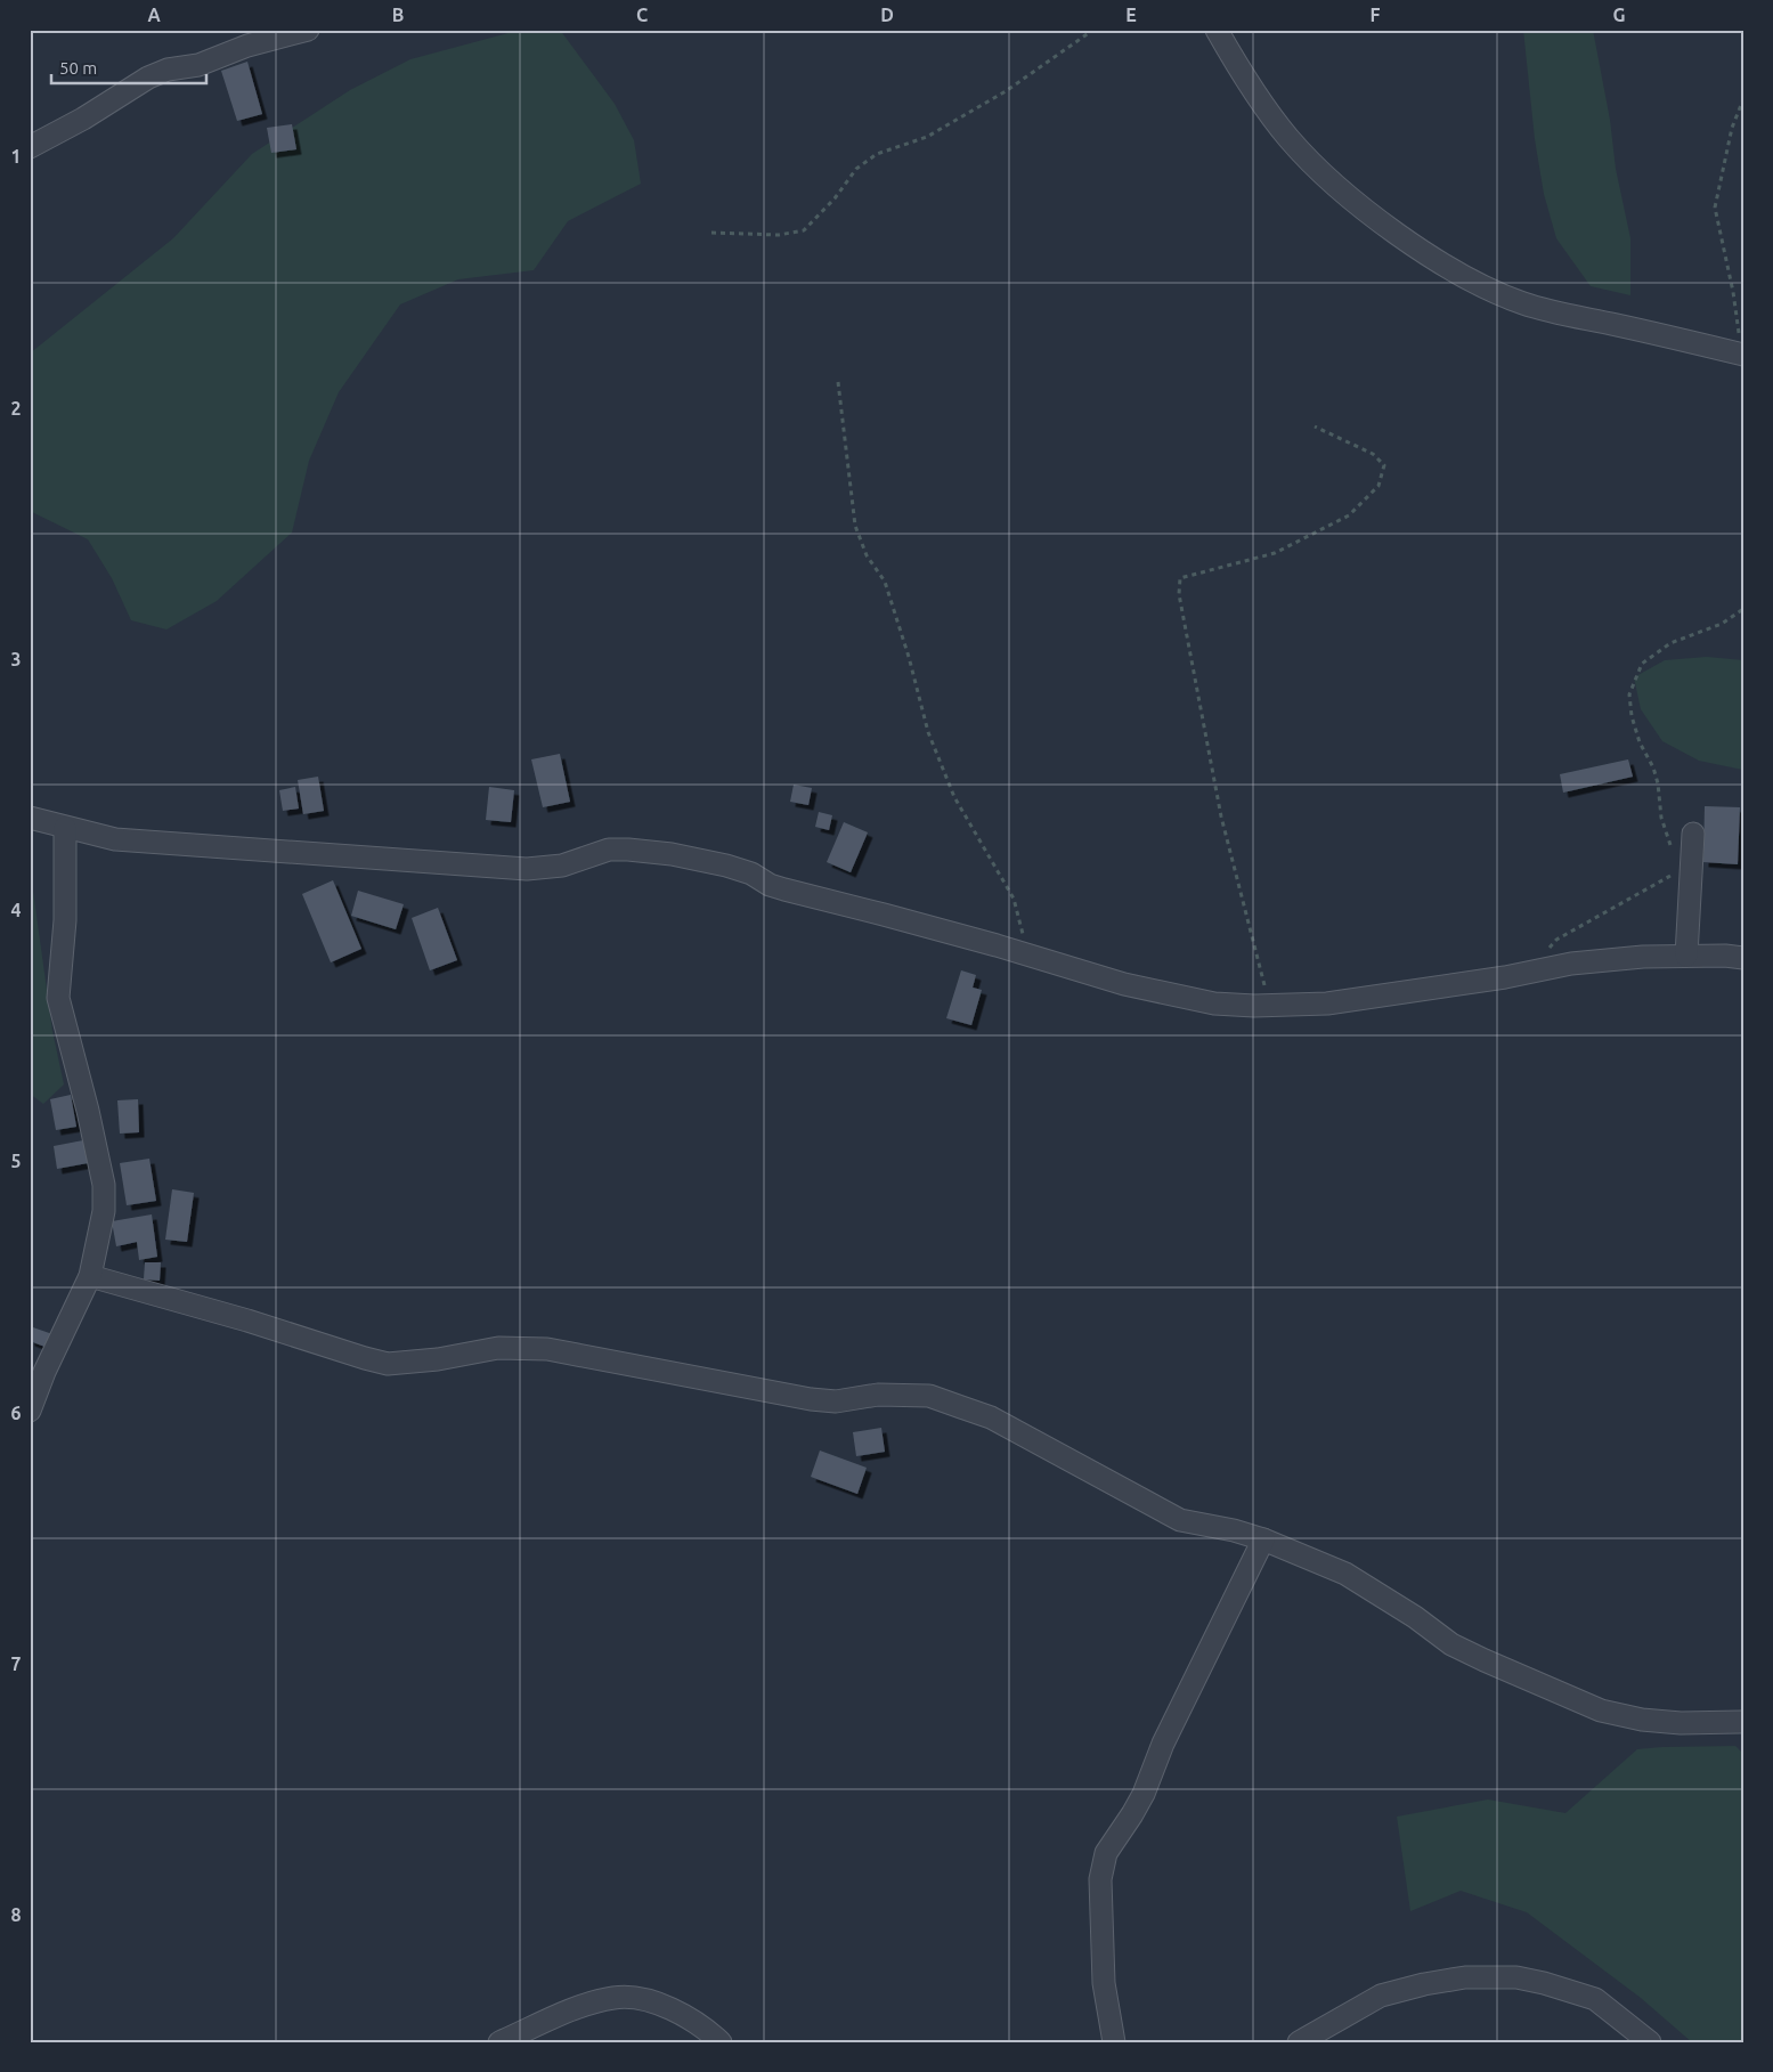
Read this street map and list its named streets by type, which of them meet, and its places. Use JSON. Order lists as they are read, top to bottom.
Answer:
{
  "scale_bar": "50 m",
  "grid": {
    "columns": [
      "A",
      "B",
      "C",
      "D",
      "E",
      "F",
      "G"
    ],
    "rows": [
      "1",
      "2",
      "3",
      "4",
      "5",
      "6",
      "7",
      "8"
    ]
  }
}
